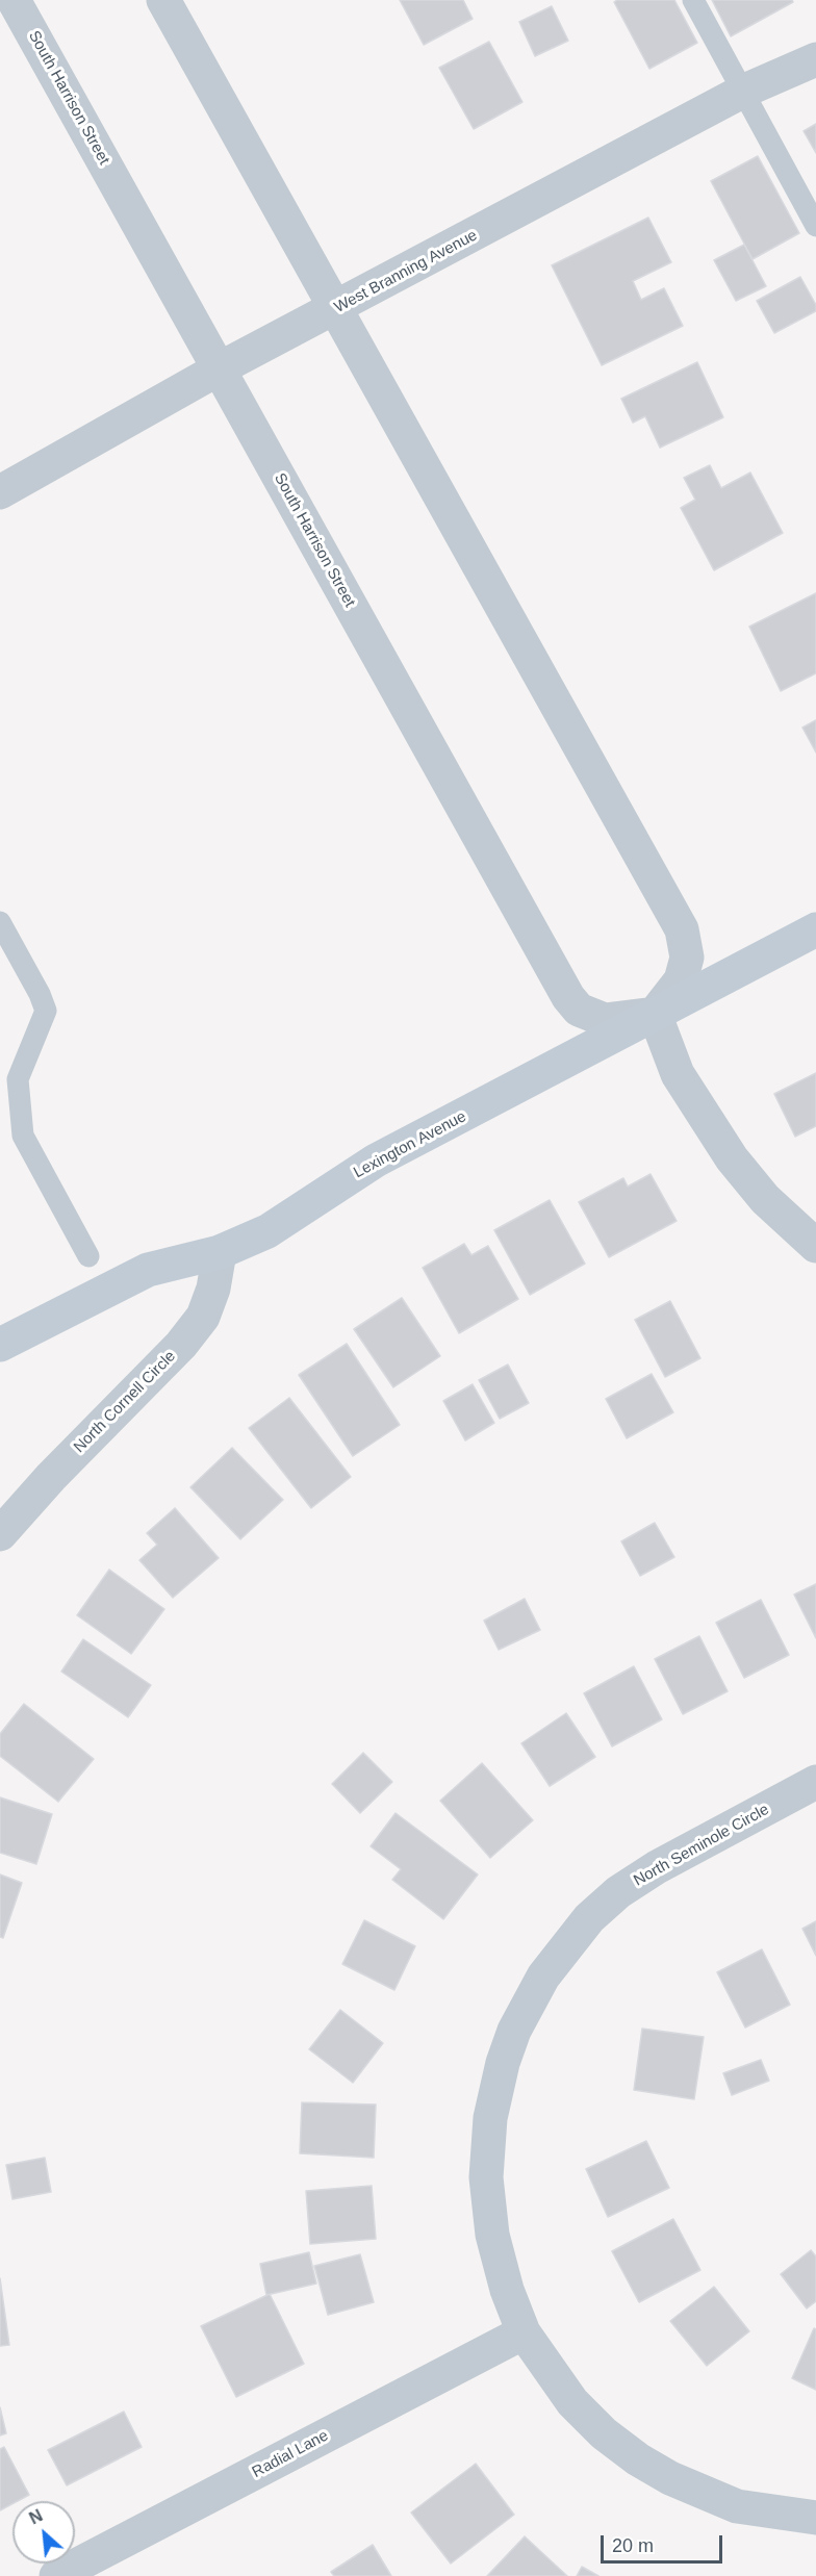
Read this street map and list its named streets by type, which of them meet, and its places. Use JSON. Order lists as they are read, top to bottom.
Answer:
{
  "streets": {
    "street": [
      "South Harrison Street",
      "West Branning Avenue",
      "Lexington Avenue",
      "North Cornell Circle",
      "North Seminole Circle",
      "Radial Lane"
    ]
  },
  "crossings": [
    ["South Harrison Street", "West Branning Avenue"],
    ["South Harrison Street", "Lexington Avenue"],
    ["Lexington Avenue", "North Cornell Circle"],
    ["North Seminole Circle", "Radial Lane"]
  ],
  "scale_bar": "20 m",
  "north": "top left"
}
